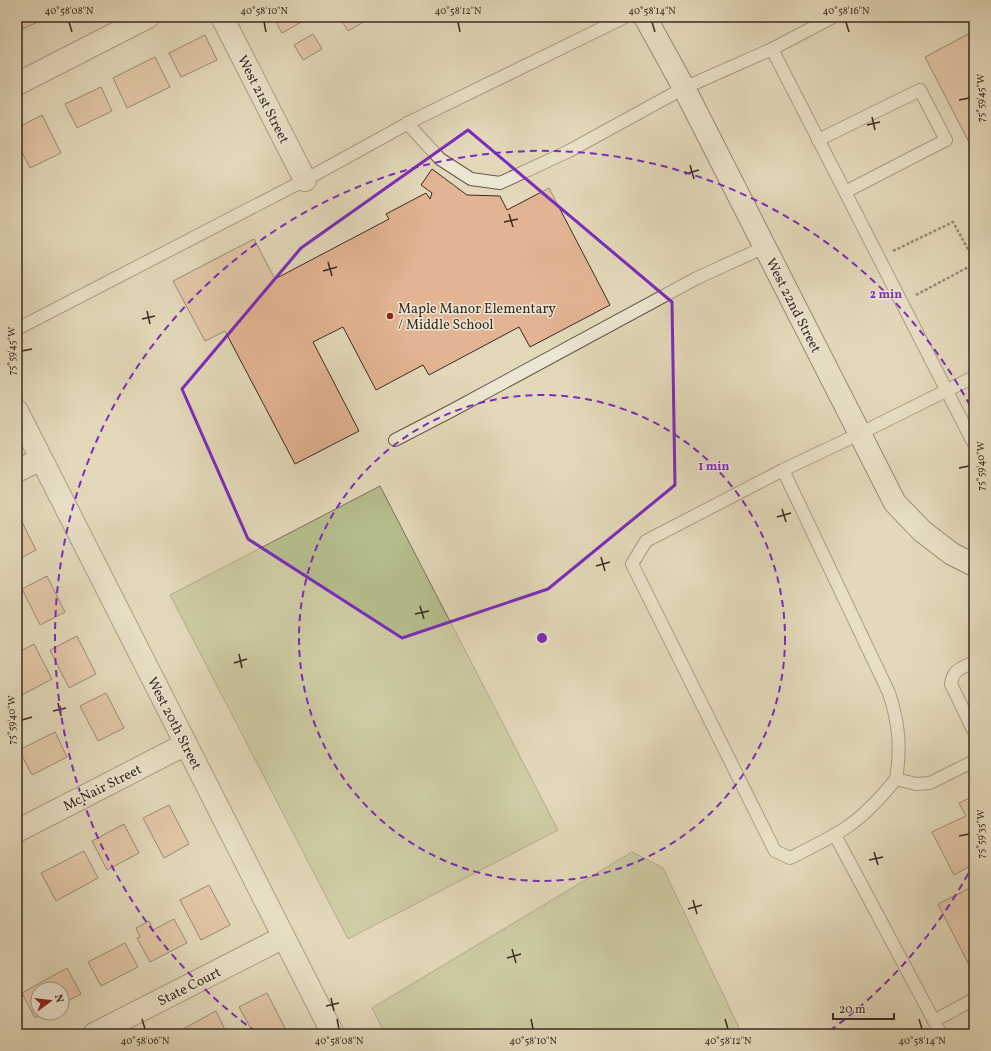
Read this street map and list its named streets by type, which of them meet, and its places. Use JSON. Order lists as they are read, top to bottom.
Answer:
{
  "streets": {
    "street": [
      "West 21st Street",
      "West 22nd Street",
      "West 20th Street",
      "McNair Street",
      "State Court"
    ]
  },
  "crossings": [
    ["West 20th Street", "McNair Street"],
    ["West 20th Street", "State Court"]
  ],
  "places": ["Maple Manor Elementary / Middle School"],
  "scale_bar": "20 m",
  "north": "right",
  "coordinates": [
    "40°58'08\"N",
    "40°58'10\"N",
    "40°58'12\"N",
    "40°58'14\"N",
    "40°58'16\"N",
    "75°59'45\"W",
    "75°59'40\"W",
    "75°59'35\"W",
    "40°58'06\"N"
  ],
  "rings": ["2 min", "1 min"]
}
